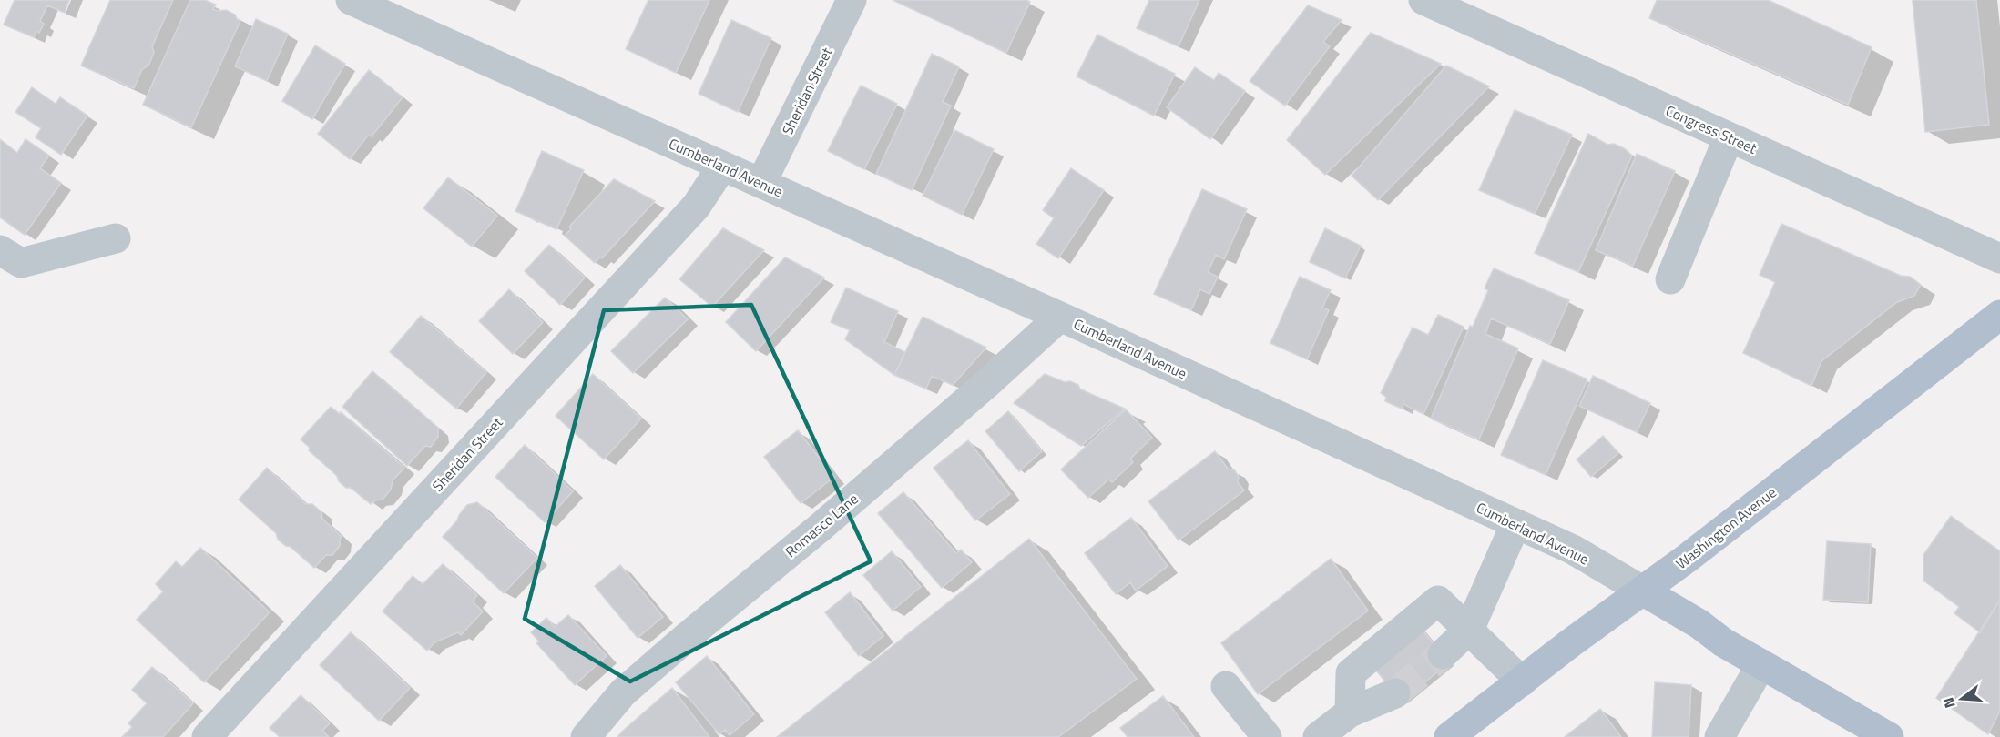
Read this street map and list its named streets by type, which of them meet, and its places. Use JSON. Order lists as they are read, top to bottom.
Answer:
{
  "streets": {
    "main road": ["Cumberland Avenue", "Washington Avenue"],
    "street": ["Sheridan Street", "Congress Street", "Romasco Lane"]
  },
  "crossings": [
    ["Sheridan Street", "Cumberland Avenue"],
    ["Cumberland Avenue", "Romasco Lane"],
    ["Cumberland Avenue", "Washington Avenue"]
  ],
  "north": "left"
}
